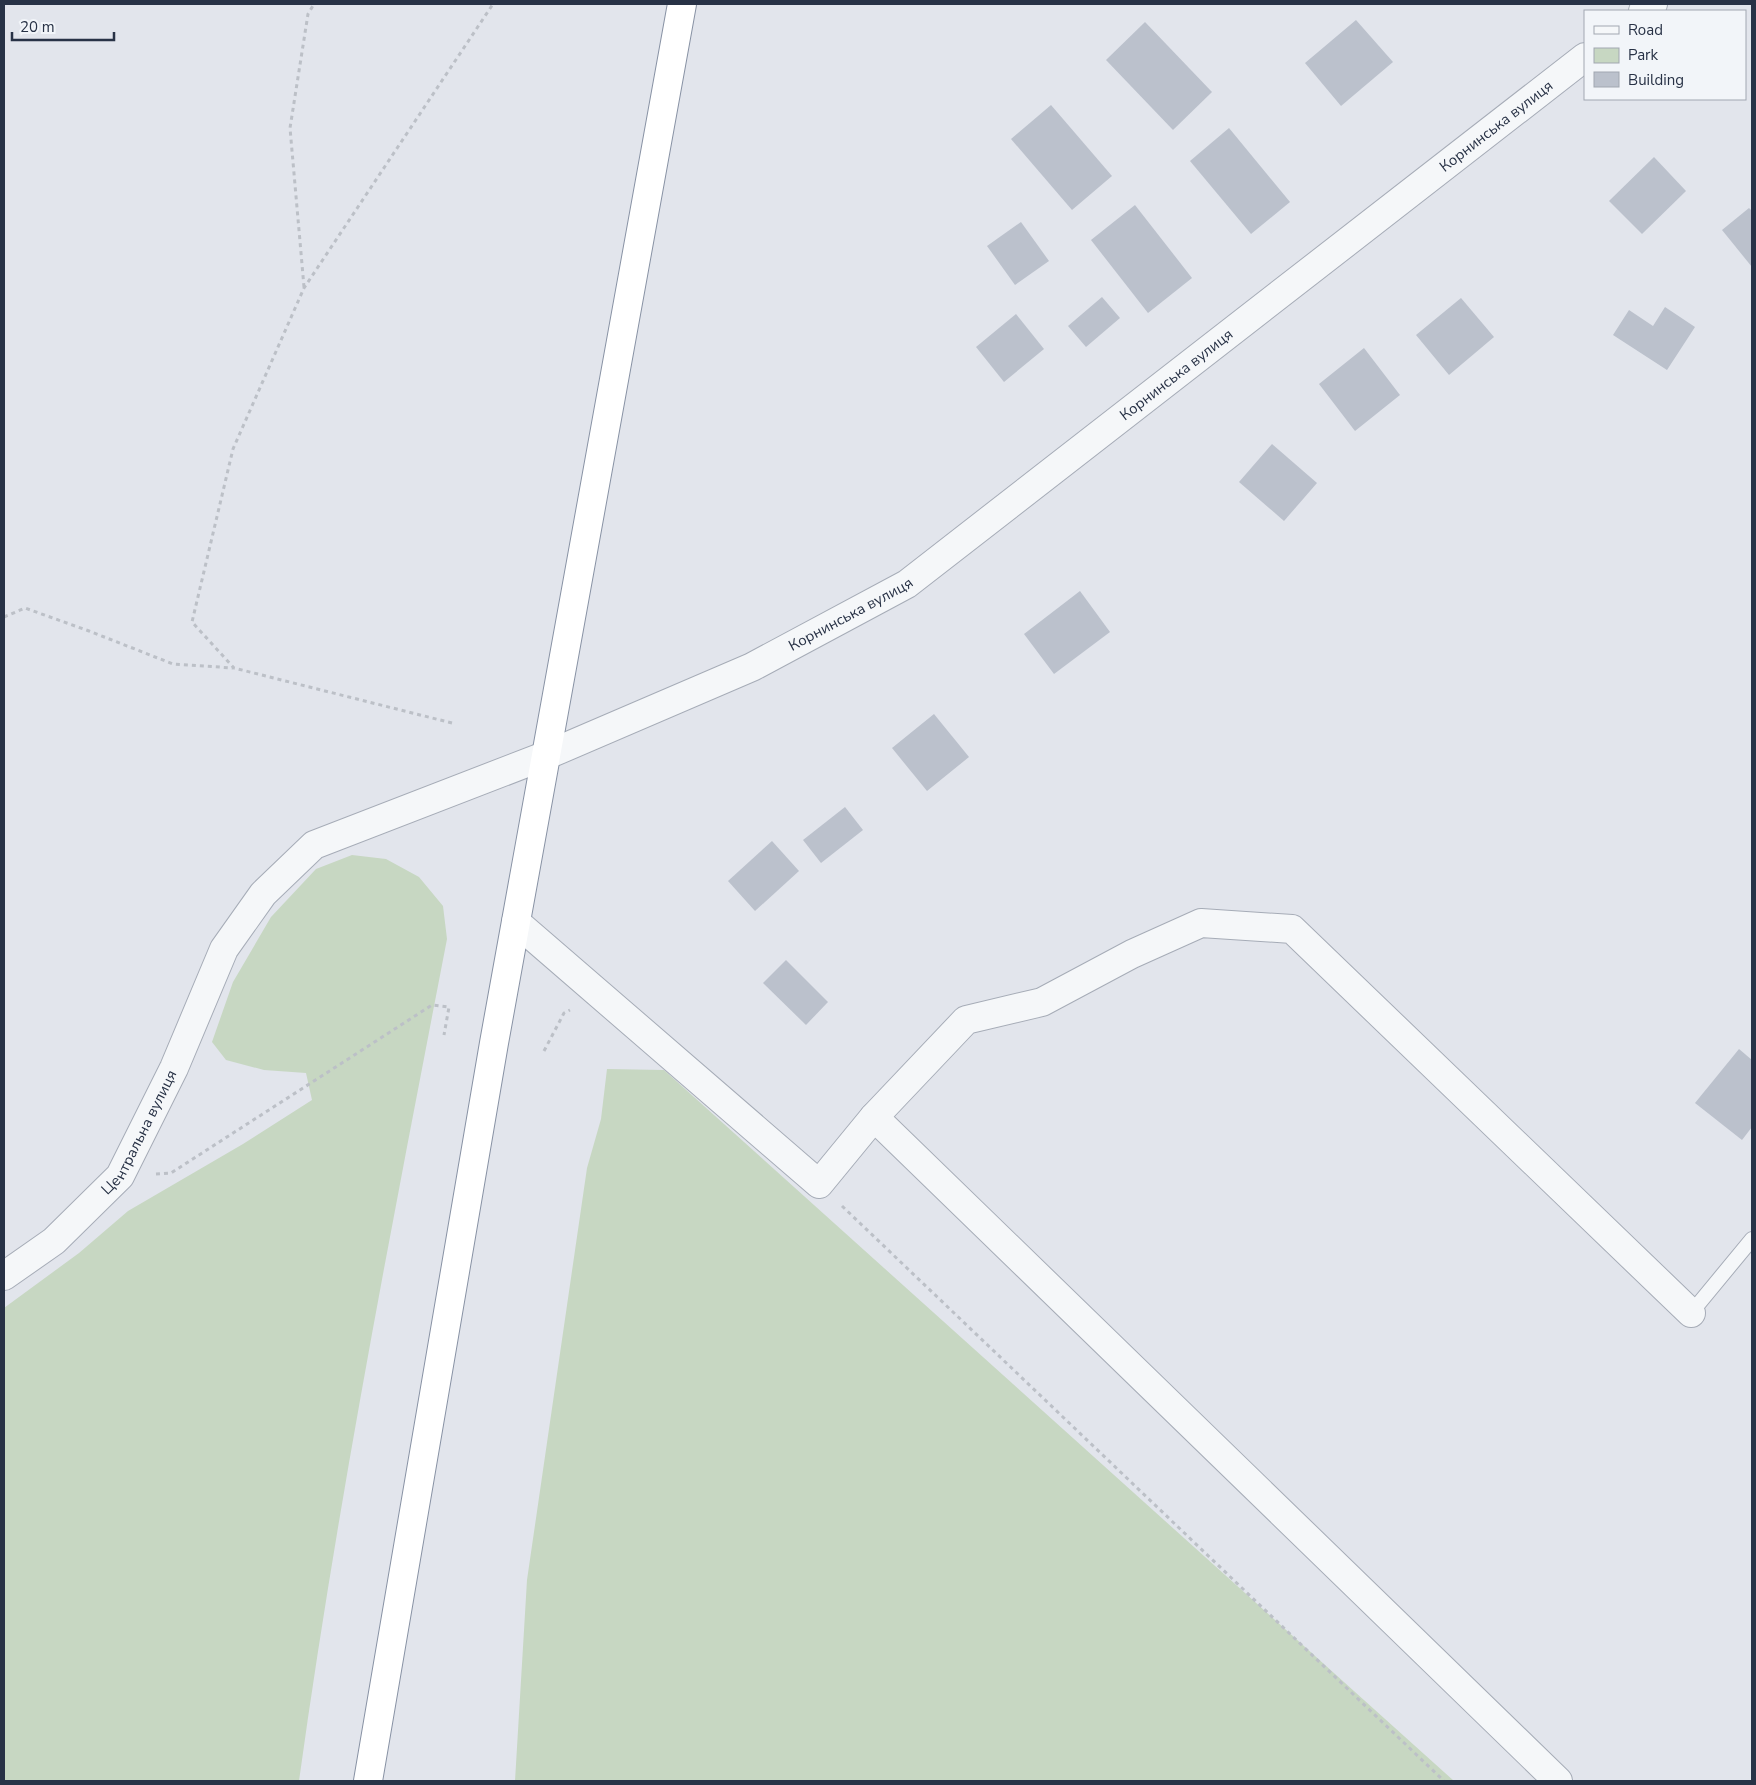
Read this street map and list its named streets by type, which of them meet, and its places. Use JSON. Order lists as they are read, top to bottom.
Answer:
{
  "streets": {
    "street": ["Корнинська вулиця", "Центральна вулиця"]
  },
  "crossings": [
    ["Корнинська вулиця", "Центральна вулиця"]
  ],
  "legend": ["Road", "Park", "Building"],
  "scale_bar": "20 m"
}
